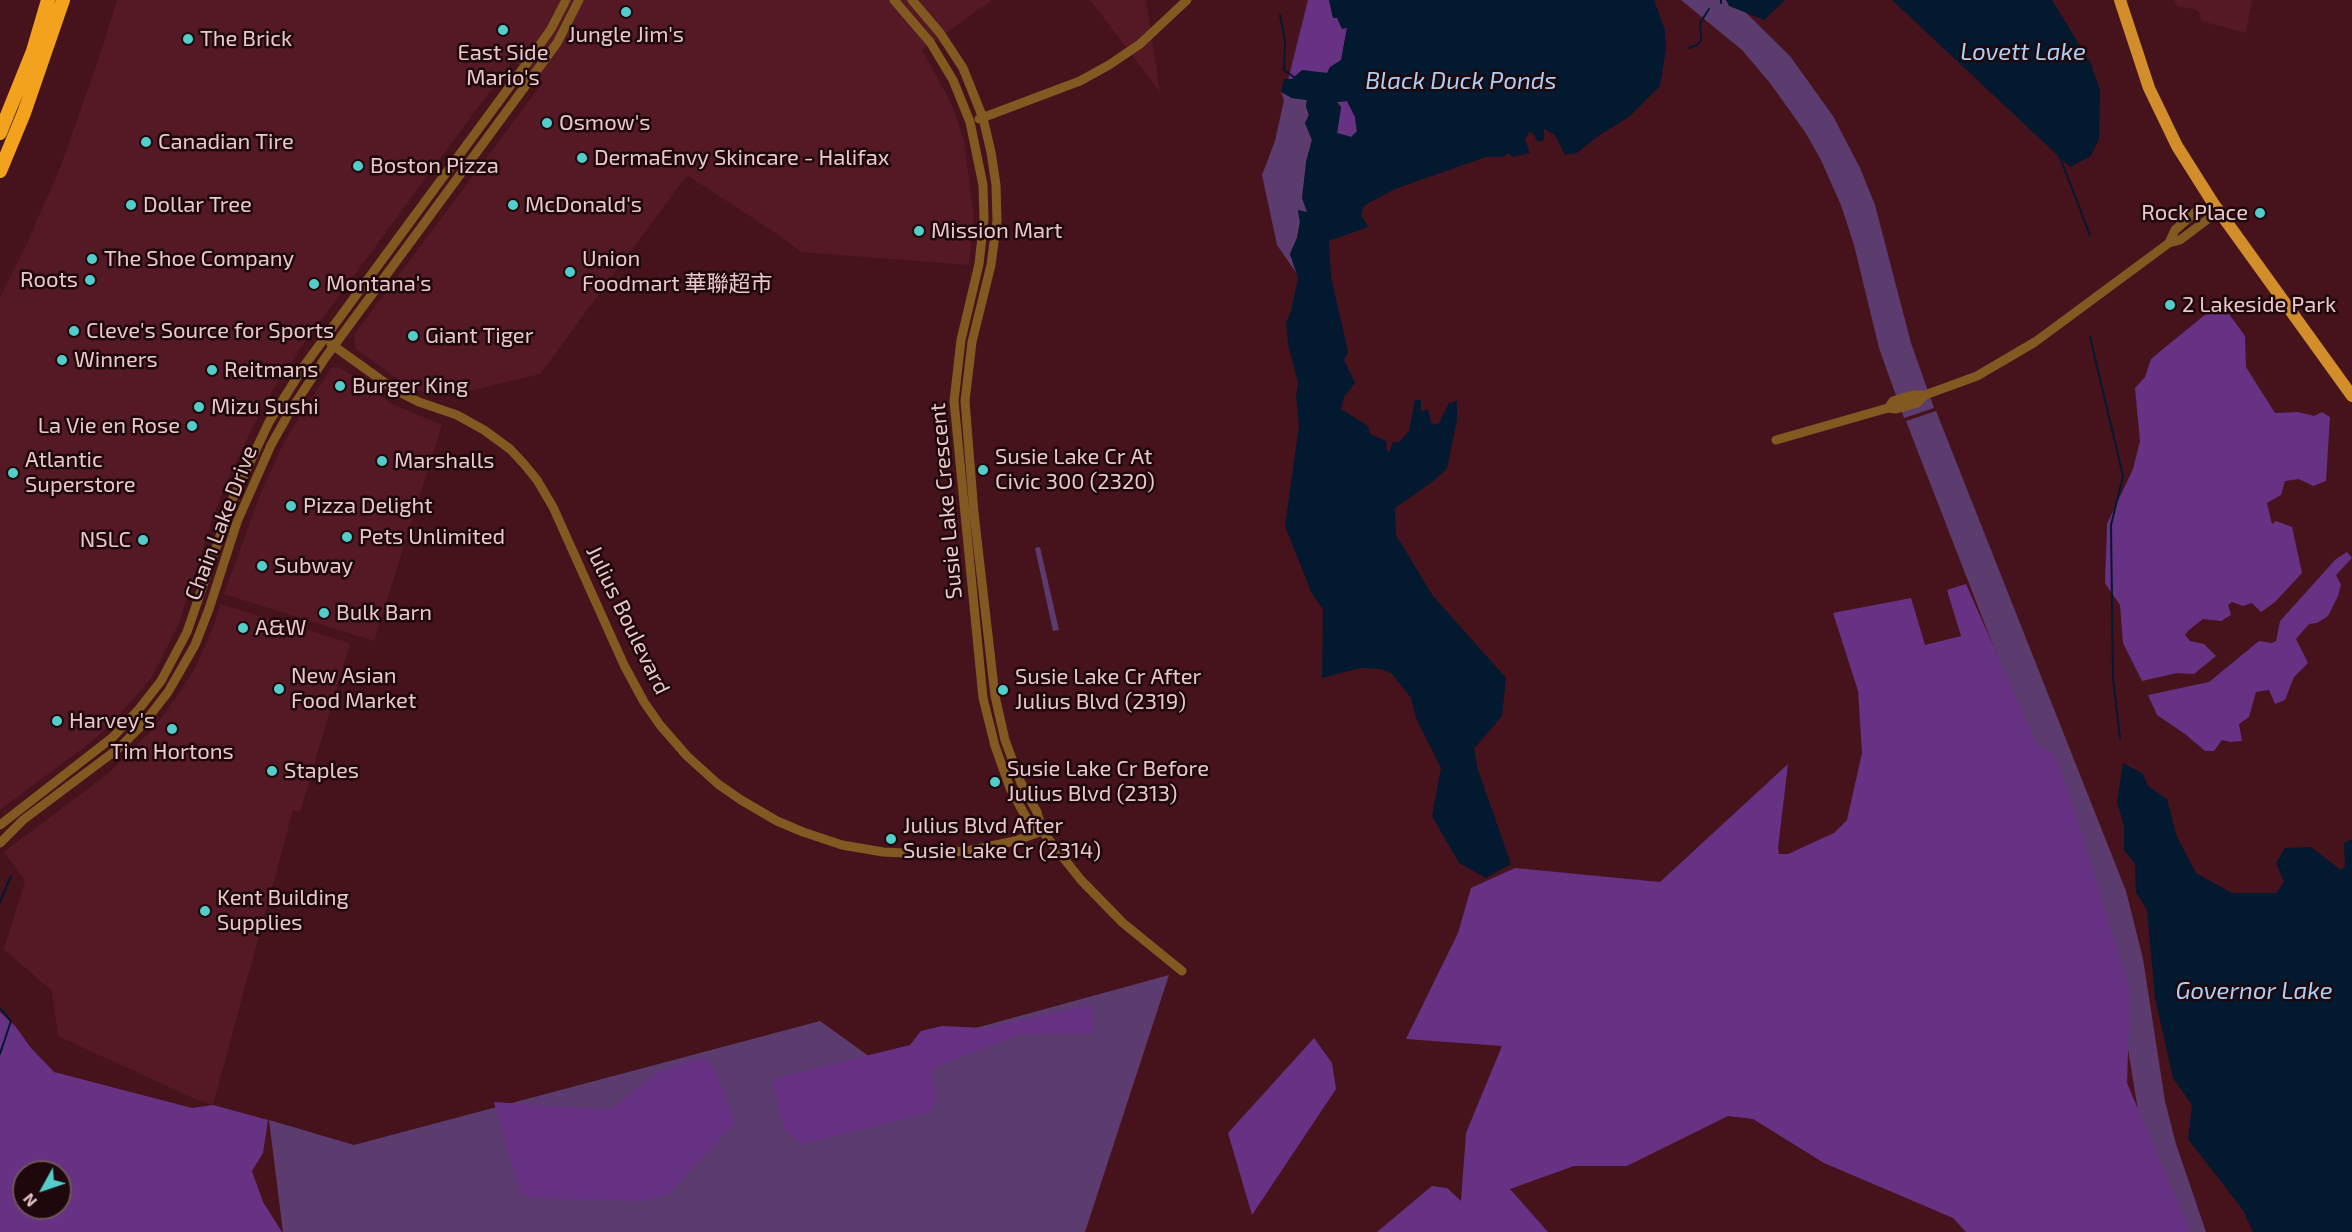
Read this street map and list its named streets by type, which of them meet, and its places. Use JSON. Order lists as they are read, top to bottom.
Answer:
{
  "streets": {
    "street": ["Susie Lake Crescent", "Chain Lake Drive", "Julius Boulevard"]
  },
  "crossings": [
    ["Susie Lake Crescent", "Julius Boulevard"],
    ["Chain Lake Drive", "Julius Boulevard"]
  ],
  "water": ["Lovett Lake", "Black Duck Ponds", "Governor Lake"],
  "places": [
    "Jungle Jim's",
    "East Side Mario's",
    "The Brick",
    "Osmow's",
    "Canadian Tire",
    "DermaEnvy Skincare - Halifax",
    "Boston Pizza",
    "Dollar Tree",
    "McDonald's",
    "Rock Place",
    "Mission Mart",
    "The Shoe Company",
    "Union Foodmart 華聯超市",
    "Roots",
    "Montana's",
    "2 Lakeside Park",
    "Cleve's Source for Sports",
    "Giant Tiger",
    "Winners",
    "Reitmans",
    "Burger King",
    "Mizu Sushi",
    "La Vie en Rose",
    "Marshalls",
    "Susie Lake Cr At Civic 300 (2320)",
    "Atlantic Superstore",
    "Pizza Delight",
    "Pets Unlimited",
    "NSLC",
    "Subway",
    "Bulk Barn",
    "A&W",
    "New Asian Food Market",
    "Susie Lake Cr After Julius Blvd (2319)",
    "Harvey's",
    "Tim Hortons",
    "Staples",
    "Susie Lake Cr Before Julius Blvd (2313)",
    "Julius Blvd After Susie Lake Cr (2314)",
    "Kent Building Supplies"
  ],
  "north": "bottom left"
}
